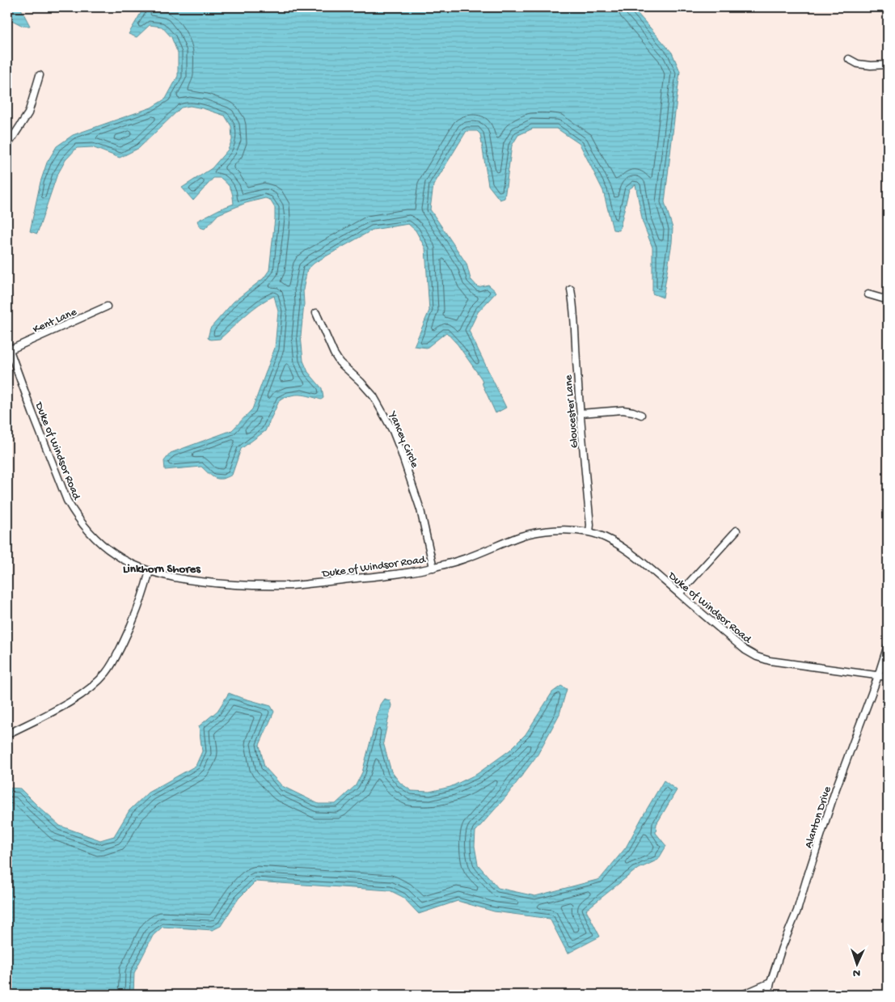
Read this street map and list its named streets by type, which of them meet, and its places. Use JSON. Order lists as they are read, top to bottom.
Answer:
{
  "streets": {
    "street": [
      "Kent Lane",
      "Gloucester Lane",
      "Yancey Circle",
      "Duke of Windsor Road",
      "Alanton Drive"
    ]
  },
  "crossings": [
    ["Kent Lane", "Duke of Windsor Road"],
    ["Gloucester Lane", "Duke of Windsor Road"],
    ["Yancey Circle", "Duke of Windsor Road"],
    ["Duke of Windsor Road", "Alanton Drive"]
  ],
  "districts": ["Linkhorn Shores"],
  "north": "bottom"
}
